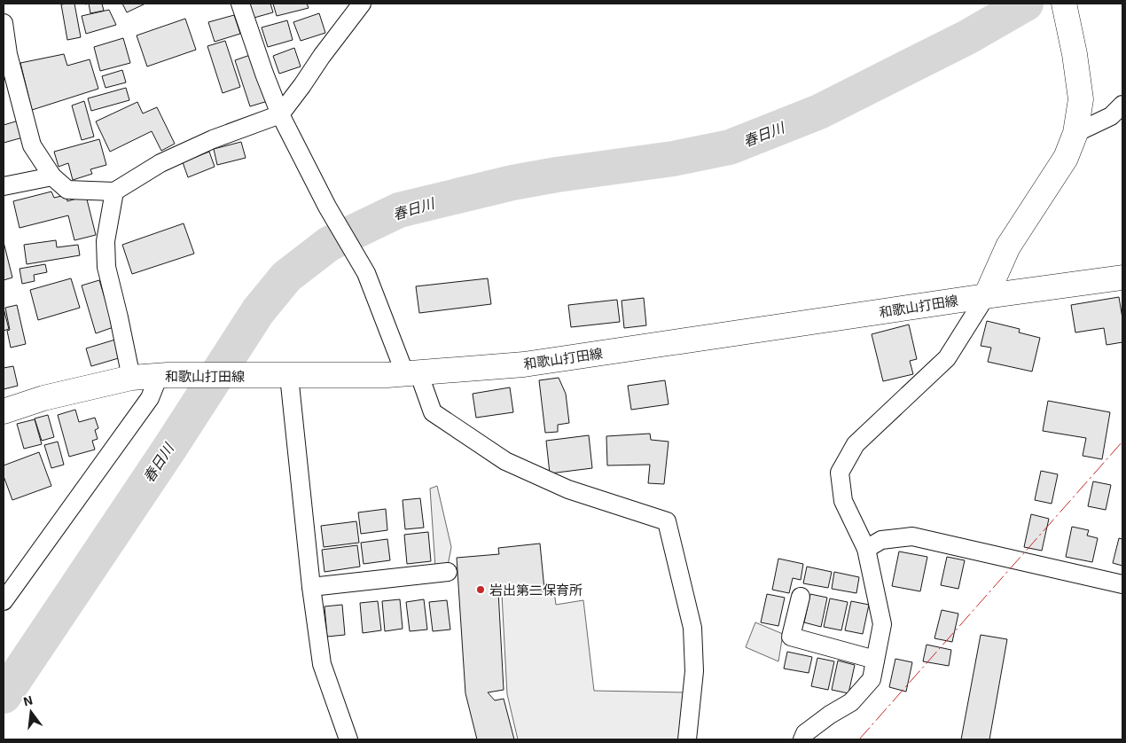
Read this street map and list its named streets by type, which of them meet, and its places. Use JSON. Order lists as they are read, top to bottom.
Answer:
{
  "streets": {
    "main road": ["和歌山打田線"]
  },
  "water": ["春日川"],
  "places": ["岩出第二保育所"],
  "north": "top"
}
